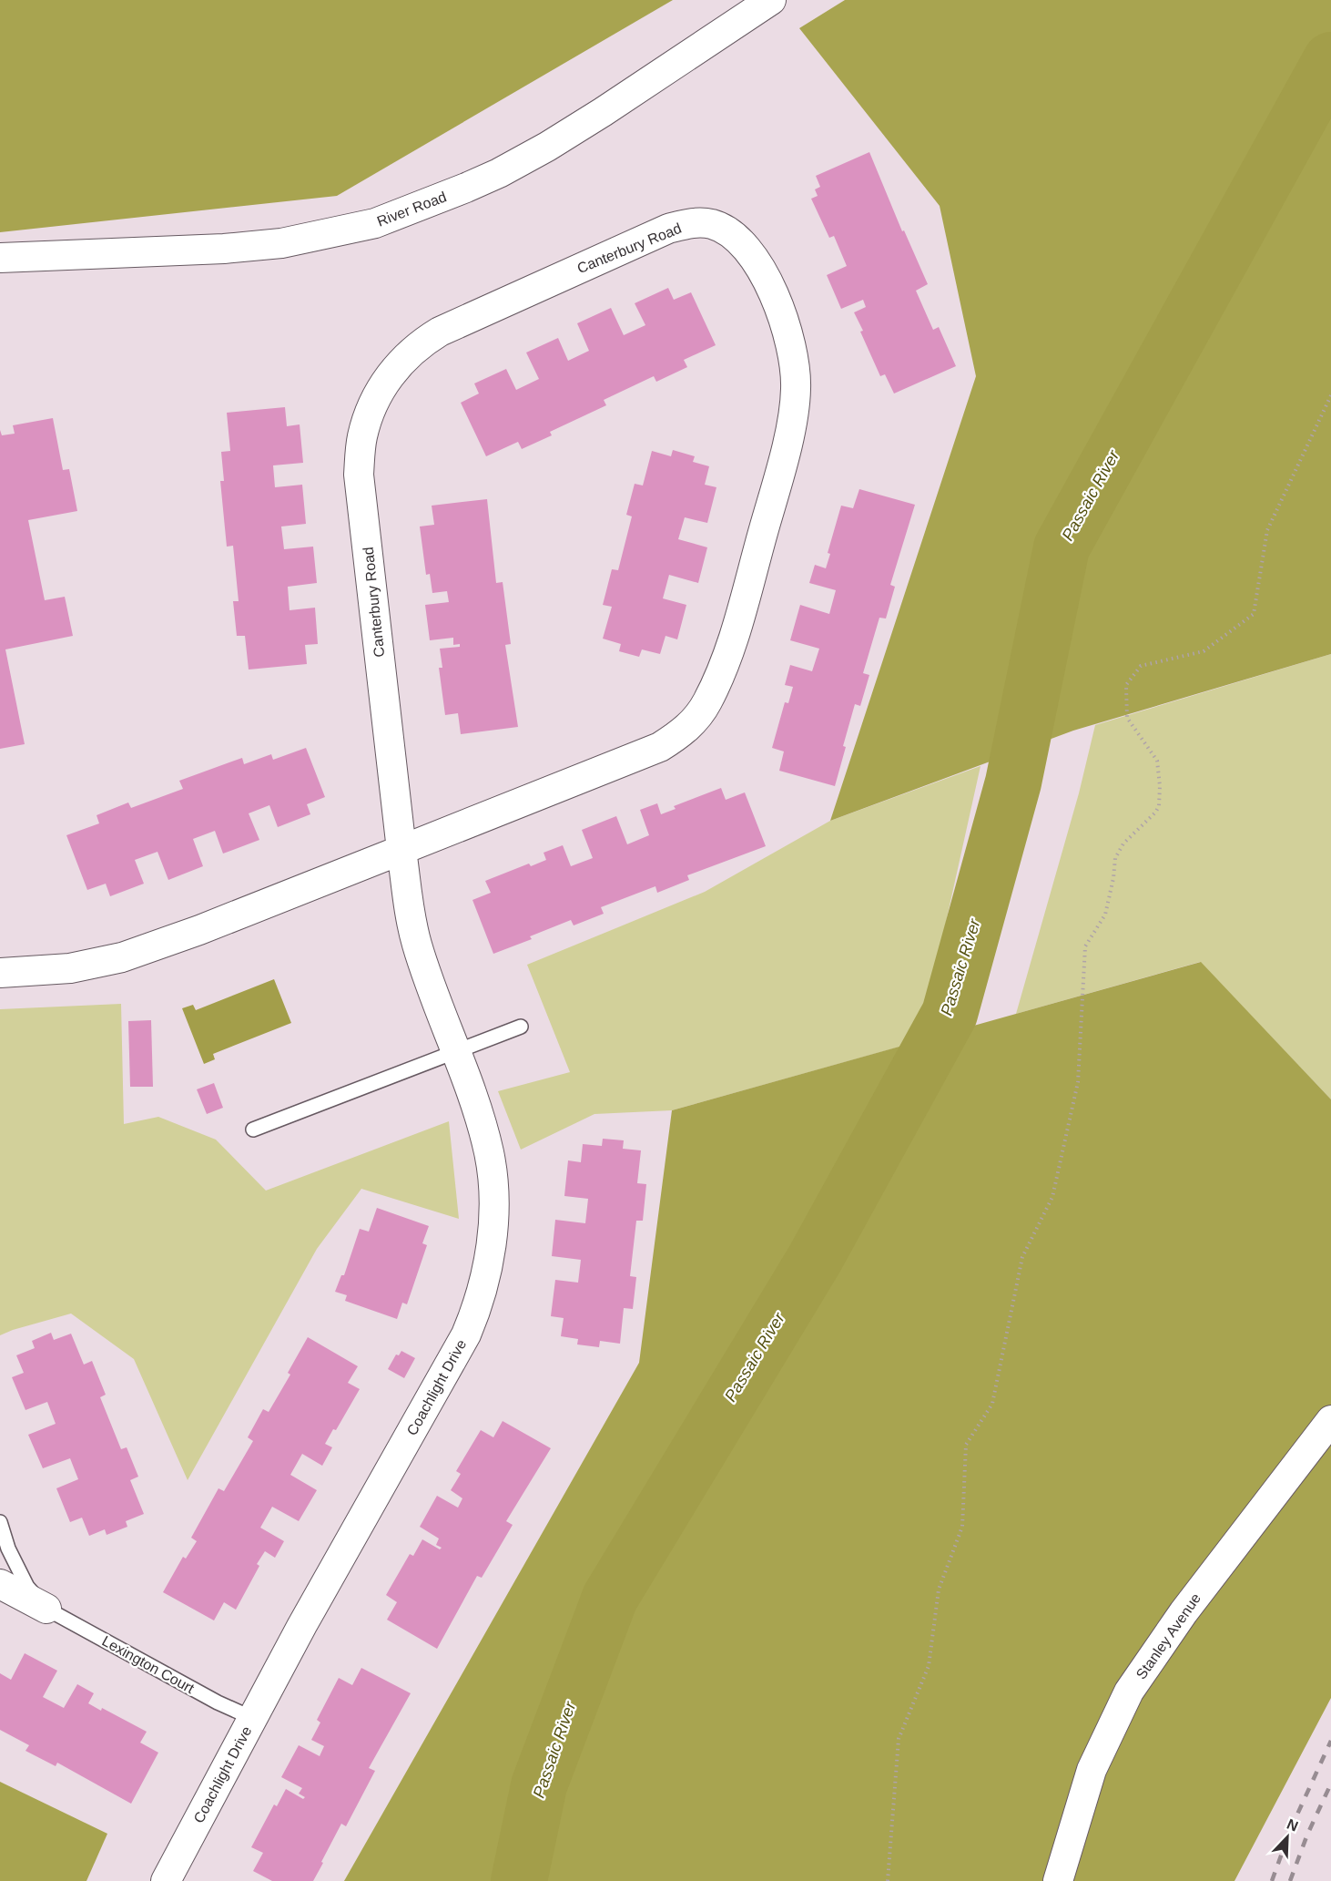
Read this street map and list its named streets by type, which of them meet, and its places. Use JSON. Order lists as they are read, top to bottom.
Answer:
{
  "streets": {
    "street": [
      "River Road",
      "Canterbury Road",
      "Coachlight Drive",
      "Stanley Avenue",
      "Lexington Court"
    ]
  },
  "crossings": [
    ["Canterbury Road", "Coachlight Drive"],
    ["Coachlight Drive", "Lexington Court"]
  ],
  "water": ["Passaic River"],
  "north": "top right"
}
